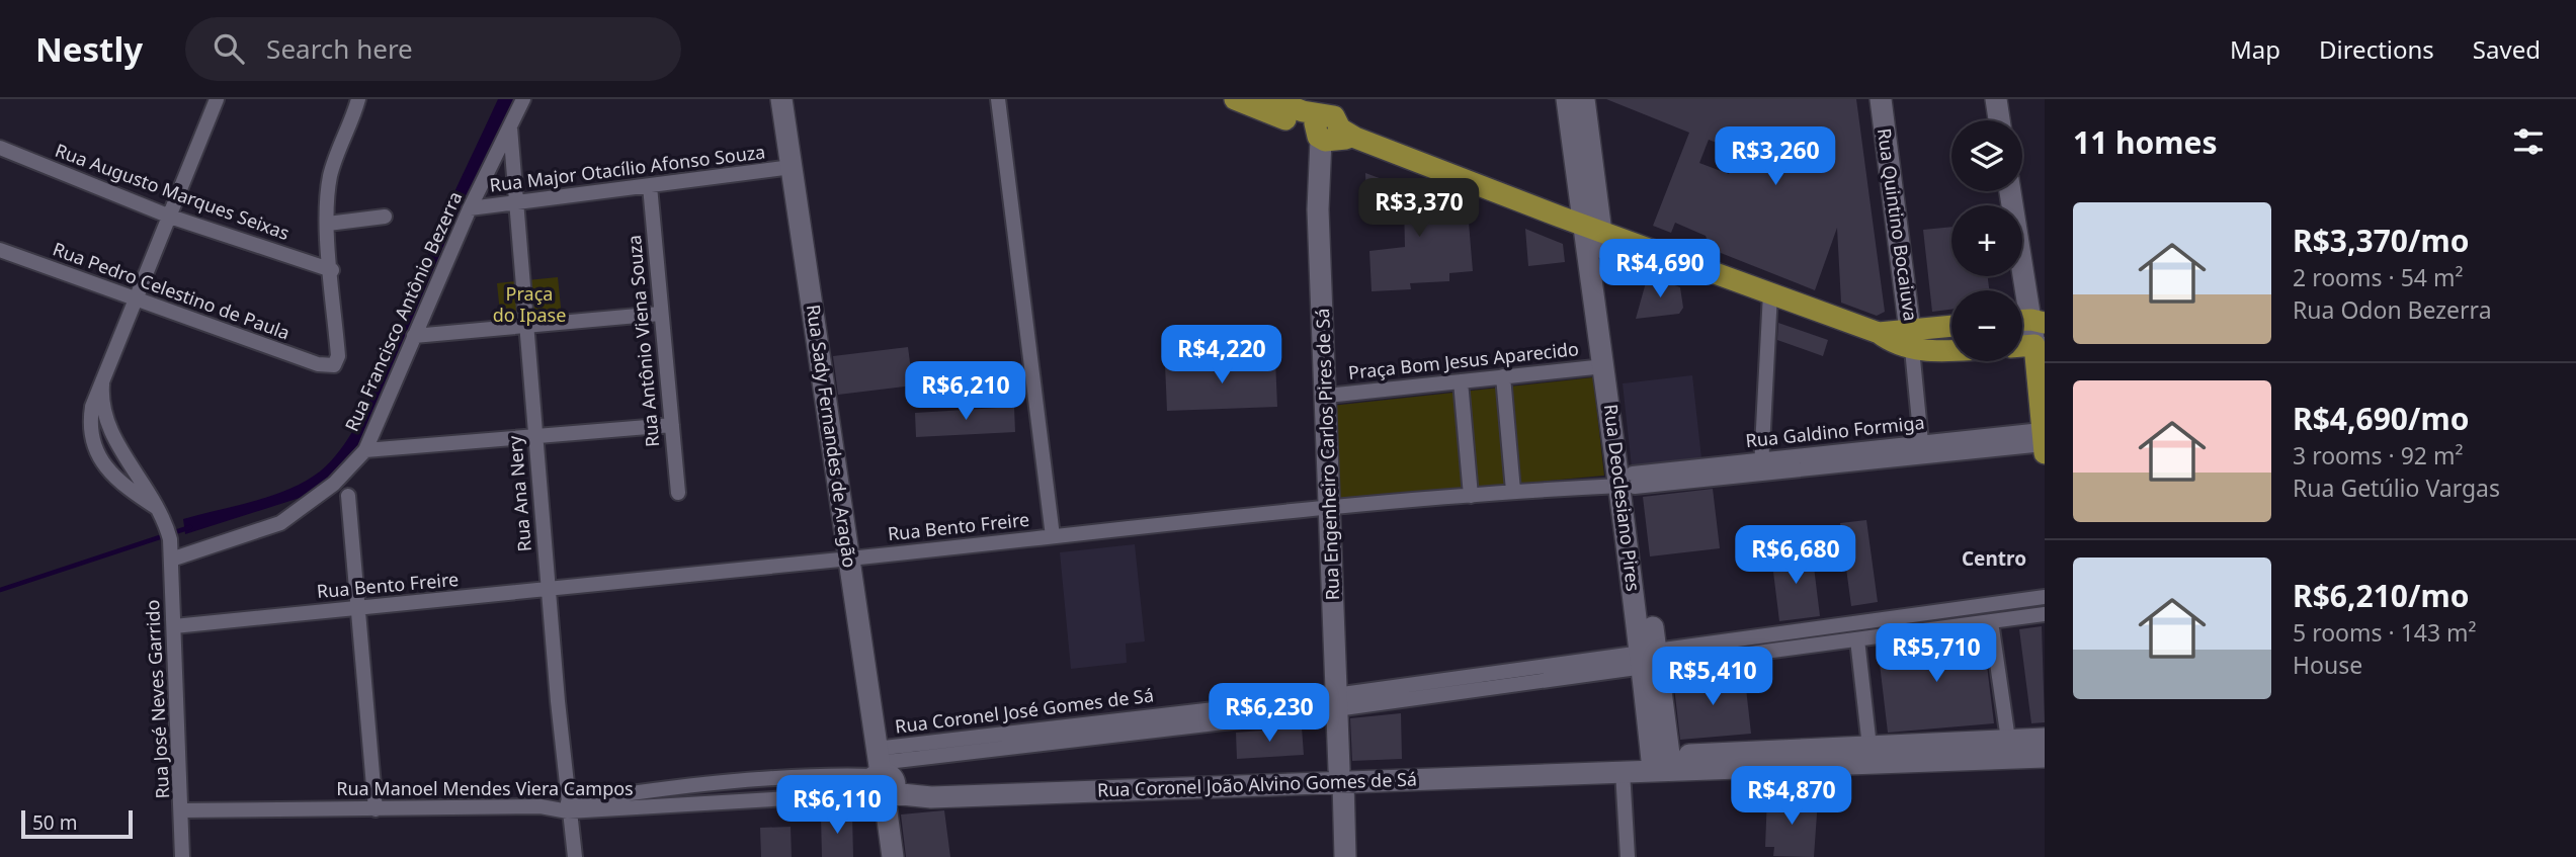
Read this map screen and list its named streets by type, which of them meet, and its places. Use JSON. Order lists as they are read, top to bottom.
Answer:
{
  "streets": {
    "street": [
      "Rua Major Otacílio Afonso Souza",
      "Rua Augusto Marques Seixas",
      "Rua Quintino Bocaiuva",
      "Rua Pedro Celestino de Paula",
      "Rua Francisco Antônio Bezerra",
      "Rua Antônio Viena Souza",
      "Praça Bom Jesus Aparecido",
      "Rua Galdino Formiga",
      "Rua Sady Fernandes de Aragão",
      "Rua Engenheiro Carlos Pires de Sá",
      "Rua Ana Nery",
      "Rua Deoclesiano Pires",
      "Rua Bento Freire",
      "Rua José Neves Garrido",
      "Rua Coronel José Gomes de Sá",
      "Rua Coronel João Alvino Gomes de Sá",
      "Rua Manoel Mendes Viera Campos"
    ]
  },
  "crossings": [
    ["Rua Major Otacílio Afonso Souza", "Rua Francisco Antônio Bezerra"],
    ["Rua Major Otacílio Afonso Souza", "Rua Antônio Viena Souza"],
    ["Rua Major Otacílio Afonso Souza", "Rua Sady Fernandes de Aragão"],
    ["Rua Major Otacílio Afonso Souza", "Rua Ana Nery"],
    ["Rua Augusto Marques Seixas", "Rua Pedro Celestino de Paula"],
    ["Rua Francisco Antônio Bezerra", "Rua Ana Nery"],
    ["Rua Francisco Antônio Bezerra", "Rua José Neves Garrido"],
    ["Praça Bom Jesus Aparecido", "Rua Engenheiro Carlos Pires de Sá"],
    ["Praça Bom Jesus Aparecido", "Rua Deoclesiano Pires"],
    ["Rua Galdino Formiga", "Rua Deoclesiano Pires"],
    ["Rua Galdino Formiga", "Rua Bento Freire"],
    ["Rua Sady Fernandes de Aragão", "Rua Bento Freire"],
    ["Rua Sady Fernandes de Aragão", "Rua Coronel José Gomes de Sá"],
    ["Rua Sady Fernandes de Aragão", "Rua Coronel João Alvino Gomes de Sá"],
    ["Rua Sady Fernandes de Aragão", "Rua Manoel Mendes Viera Campos"],
    ["Rua Engenheiro Carlos Pires de Sá", "Rua Bento Freire"],
    ["Rua Engenheiro Carlos Pires de Sá", "Rua Coronel José Gomes de Sá"],
    ["Rua Engenheiro Carlos Pires de Sá", "Rua Coronel João Alvino Gomes de Sá"],
    ["Rua Ana Nery", "Rua Bento Freire"],
    ["Rua Ana Nery", "Rua Manoel Mendes Viera Campos"],
    ["Rua Deoclesiano Pires", "Rua Bento Freire"],
    ["Rua Deoclesiano Pires", "Rua Coronel José Gomes de Sá"],
    ["Rua Deoclesiano Pires", "Rua Coronel João Alvino Gomes de Sá"],
    ["Rua Bento Freire", "Rua José Neves Garrido"],
    ["Rua José Neves Garrido", "Rua Manoel Mendes Viera Campos"],
    ["Rua Coronel José Gomes de Sá", "Rua Coronel João Alvino Gomes de Sá"],
    ["Rua Coronel José Gomes de Sá", "Rua Manoel Mendes Viera Campos"],
    ["Rua Coronel João Alvino Gomes de Sá", "Rua Manoel Mendes Viera Campos"]
  ],
  "districts": ["Centro"],
  "parks": ["Praça do Ipase"],
  "scale_bar": "50 m",
  "page": {
    "header": "Nestly",
    "search": "Search here",
    "nav": ["Map", "Directions", "Saved"],
    "heading": "11 homes",
    "map_buttons": ["+", "−"],
    "price": [
      "R$3,260",
      "R$3,370",
      "R$4,690",
      "R$4,220",
      "R$6,210",
      "R$6,680",
      "R$5,710",
      "R$5,410",
      "R$6,230",
      "R$4,870",
      "R$6,110"
    ],
    "list": [
      {
        "name": "R$3,370/mo",
        "note": "2 rooms · 54 m² · Rua Odon Bezerra"
      },
      {
        "name": "R$4,690/mo",
        "note": "3 rooms · 92 m² · Rua Getúlio Vargas"
      },
      {
        "name": "R$6,210/mo",
        "note": "5 rooms · 143 m² · House"
      }
    ],
    "scale": "50 m"
  }
}
